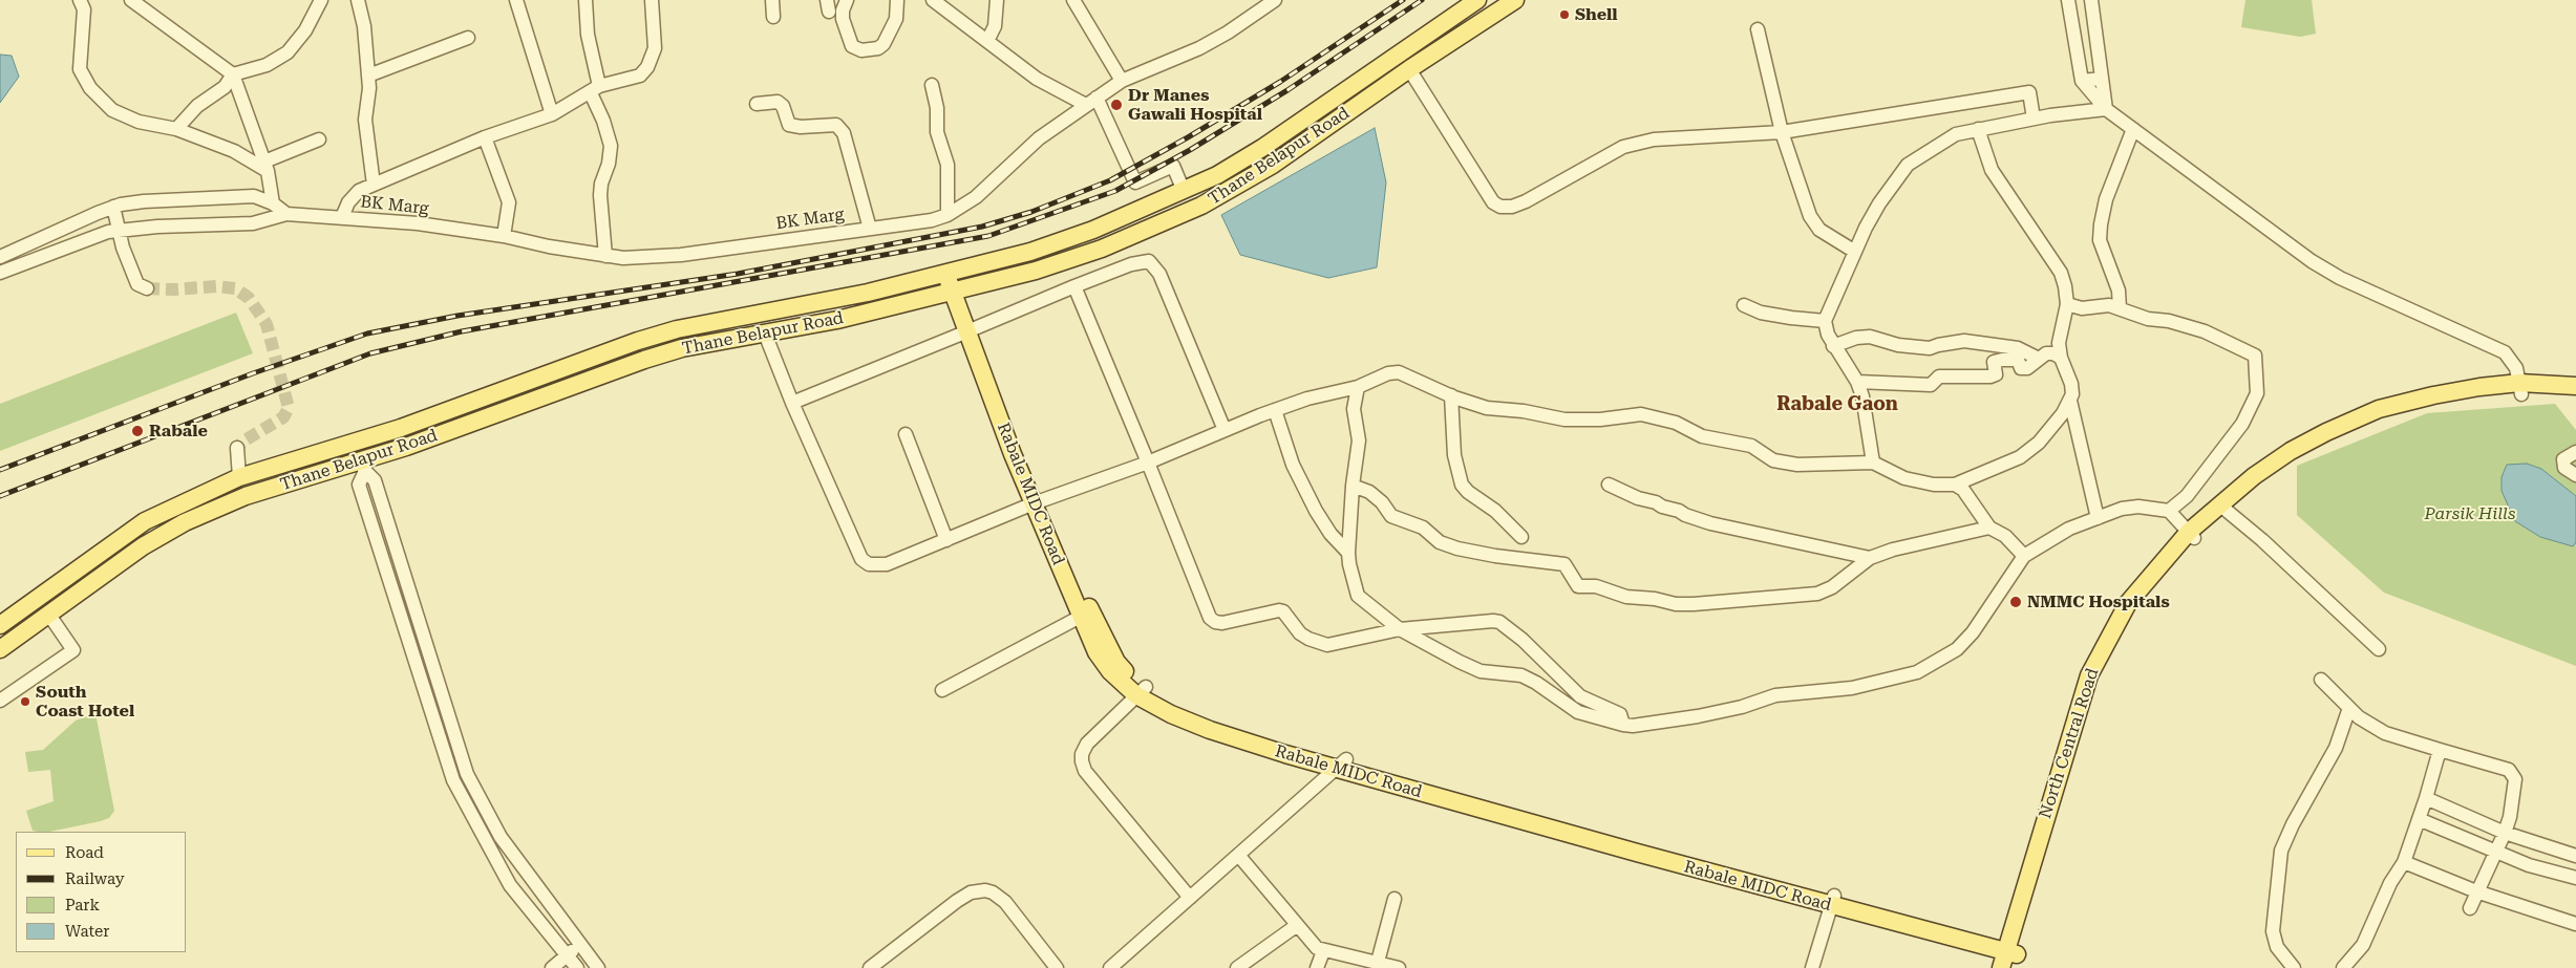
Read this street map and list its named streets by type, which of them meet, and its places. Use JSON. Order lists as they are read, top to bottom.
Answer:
{
  "streets": {
    "main road": ["Thane Belapur Road", "Rabale MIDC Road", "North Central Road"],
    "street": ["BK Marg"]
  },
  "crossings": [
    ["Thane Belapur Road", "Rabale MIDC Road"],
    ["Rabale MIDC Road", "North Central Road"]
  ],
  "districts": ["Rabale Gaon"],
  "parks": ["Parsik Hills"],
  "places": [
    "Shell",
    "Dr Manes Gawali Hospital",
    "Rabale",
    "NMMC Hospitals",
    "South Coast Hotel"
  ],
  "legend": [
    "Road",
    "Railway",
    "Park",
    "Water"
  ]
}
